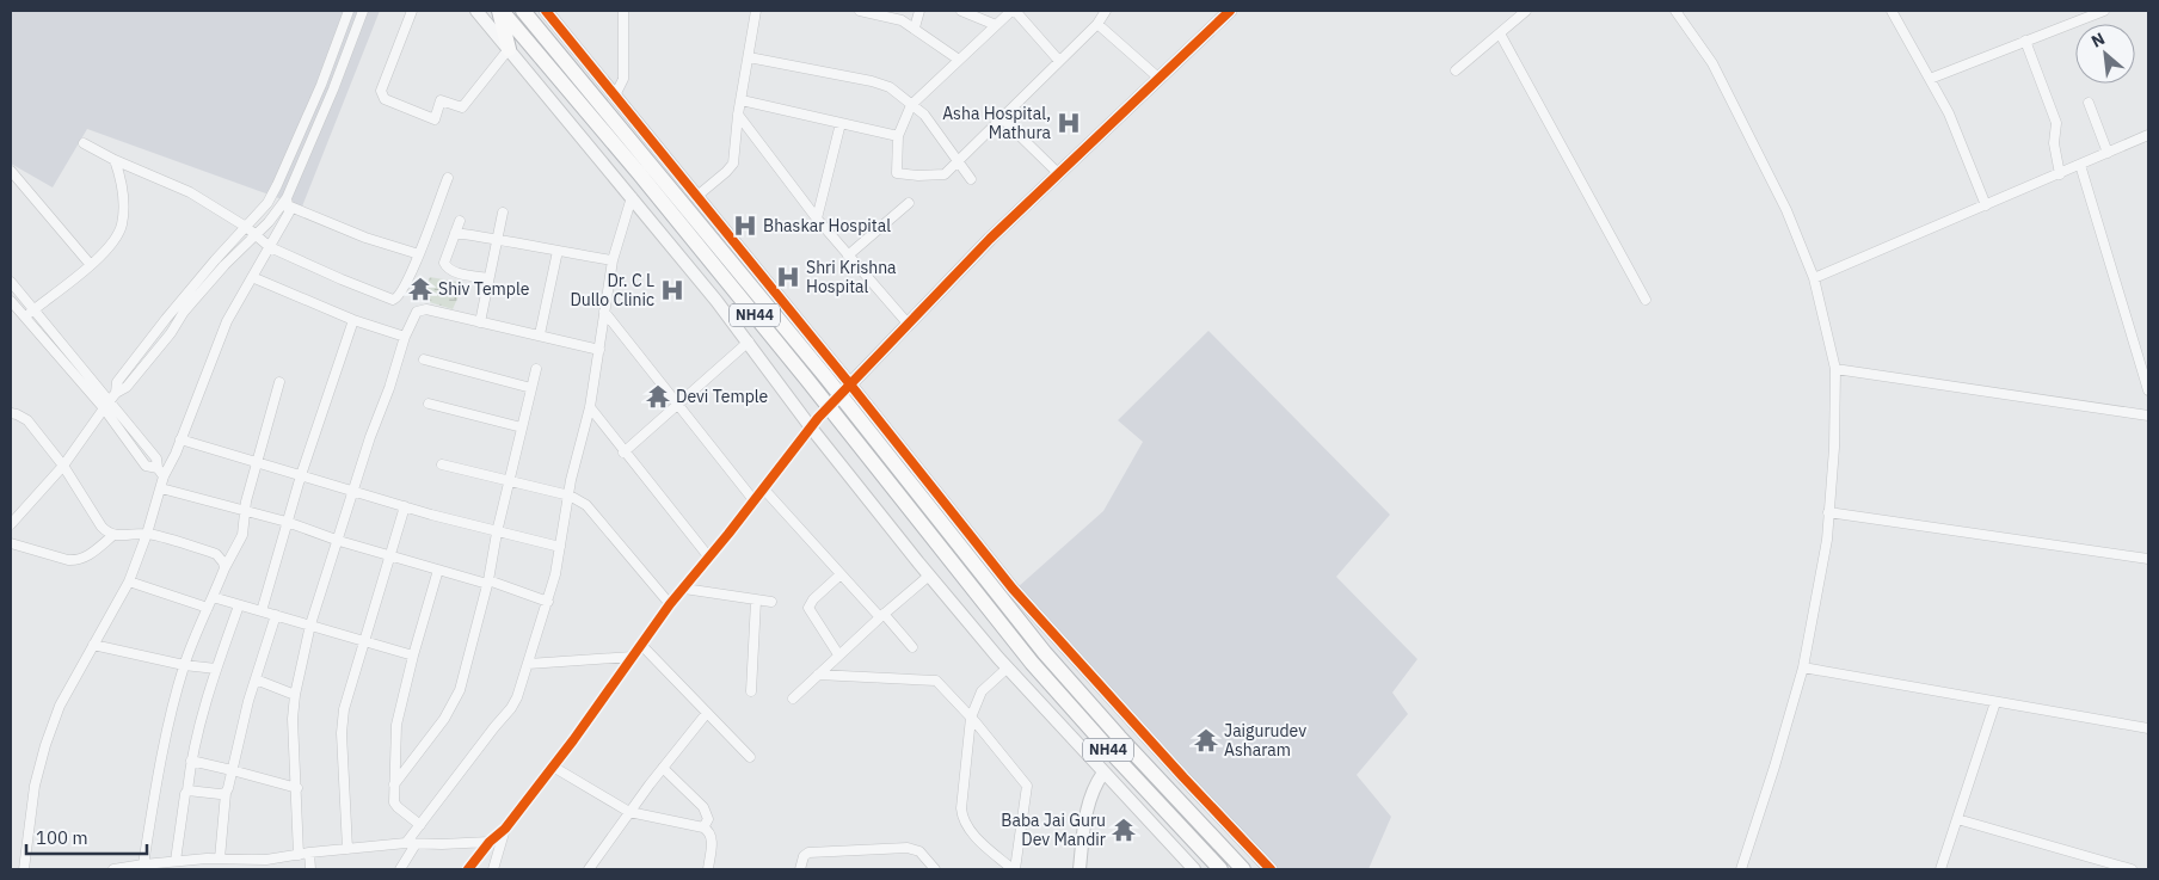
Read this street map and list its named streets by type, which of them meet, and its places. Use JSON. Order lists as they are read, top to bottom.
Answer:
{
  "streets": {
    "highway": ["NH44"]
  },
  "places": {
    "hospital": [
      "Asha Hospital, Mathura",
      "Bhaskar Hospital",
      "Shri Krishna Hospital",
      "Dr. C L Dullo Clinic"
    ],
    "temple": [
      "Shiv Temple",
      "Devi Temple",
      "Jaigurudev Asharam",
      "Baba Jai Guru Dev Mandir"
    ]
  },
  "scale_bar": "100 m",
  "north": "top left"
}
